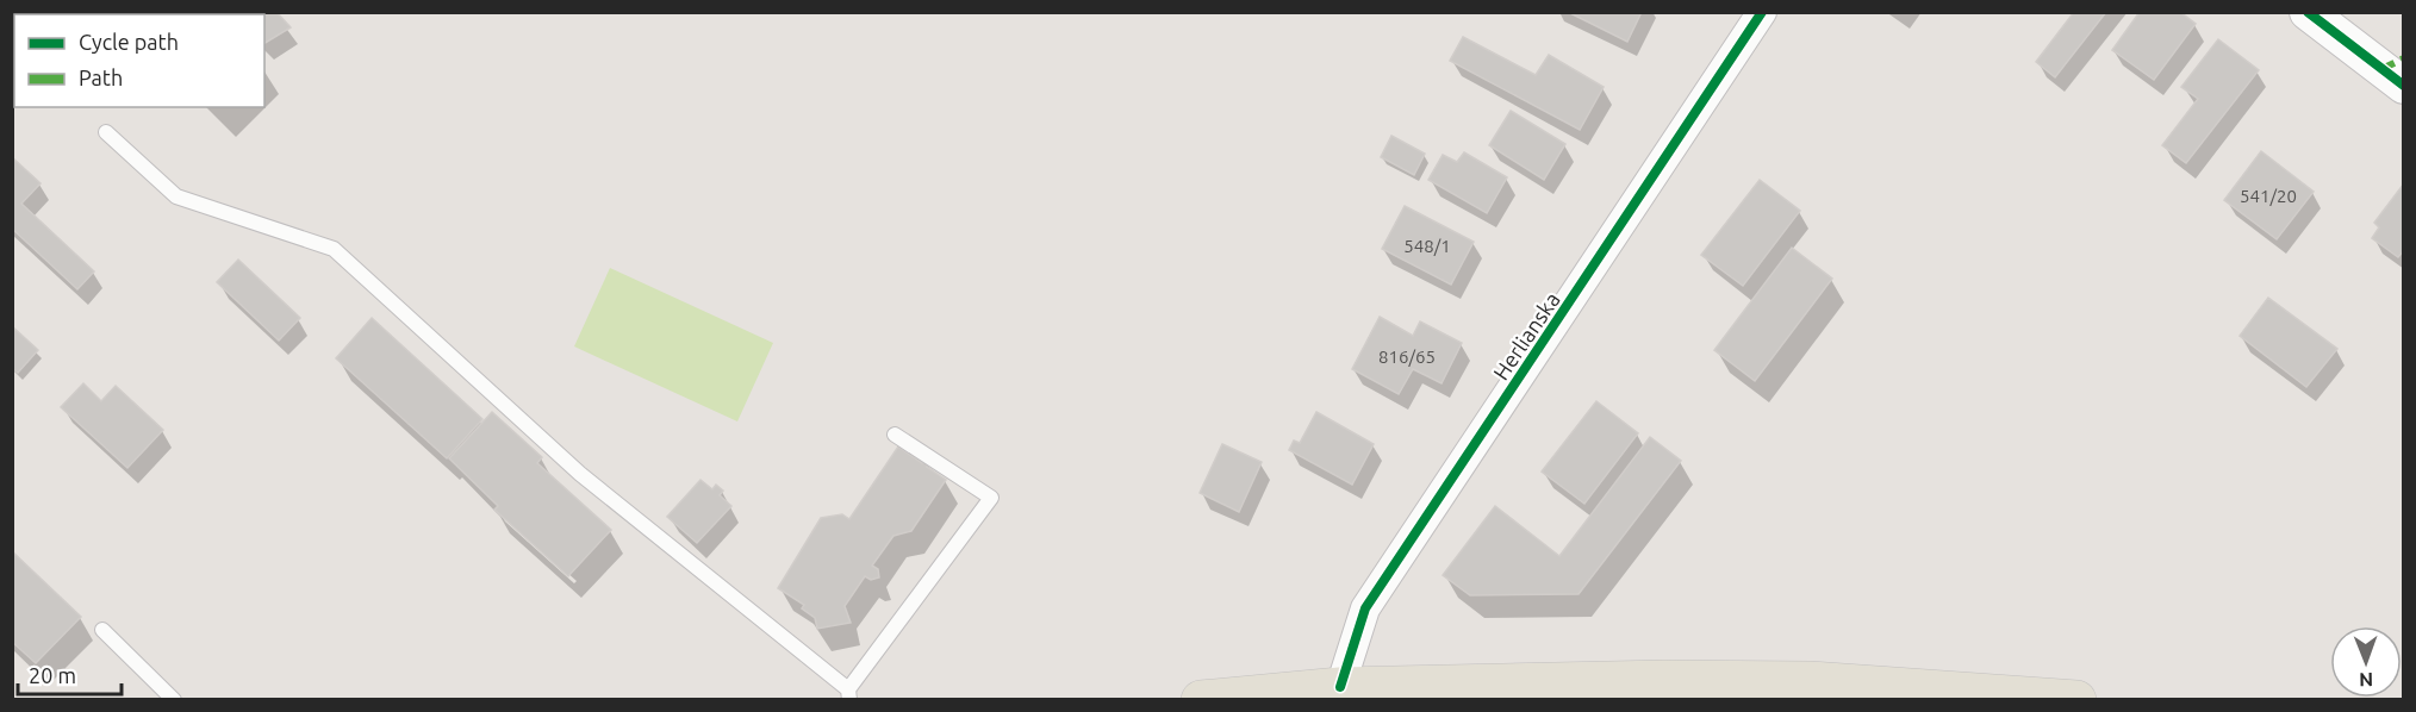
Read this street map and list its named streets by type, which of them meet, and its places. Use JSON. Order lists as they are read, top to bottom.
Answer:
{
  "streets": {
    "street": ["Herlianska"]
  },
  "house_numbers": ["541/20", "548/1", "816/65"],
  "legend": ["Cycle path", "Path"],
  "scale_bar": "20 m",
  "north": "bottom"
}
